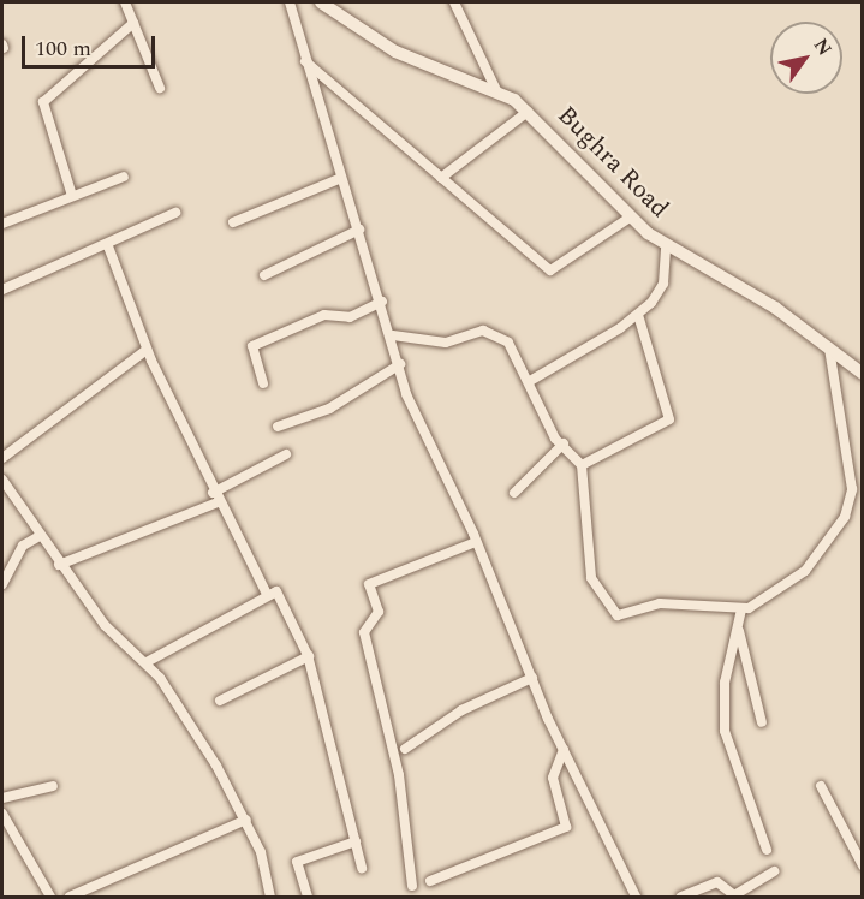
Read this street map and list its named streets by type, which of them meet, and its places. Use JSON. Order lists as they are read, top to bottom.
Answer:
{
  "streets": {
    "street": ["Bughra Road"]
  },
  "scale_bar": "100 m",
  "north": "top right"
}
